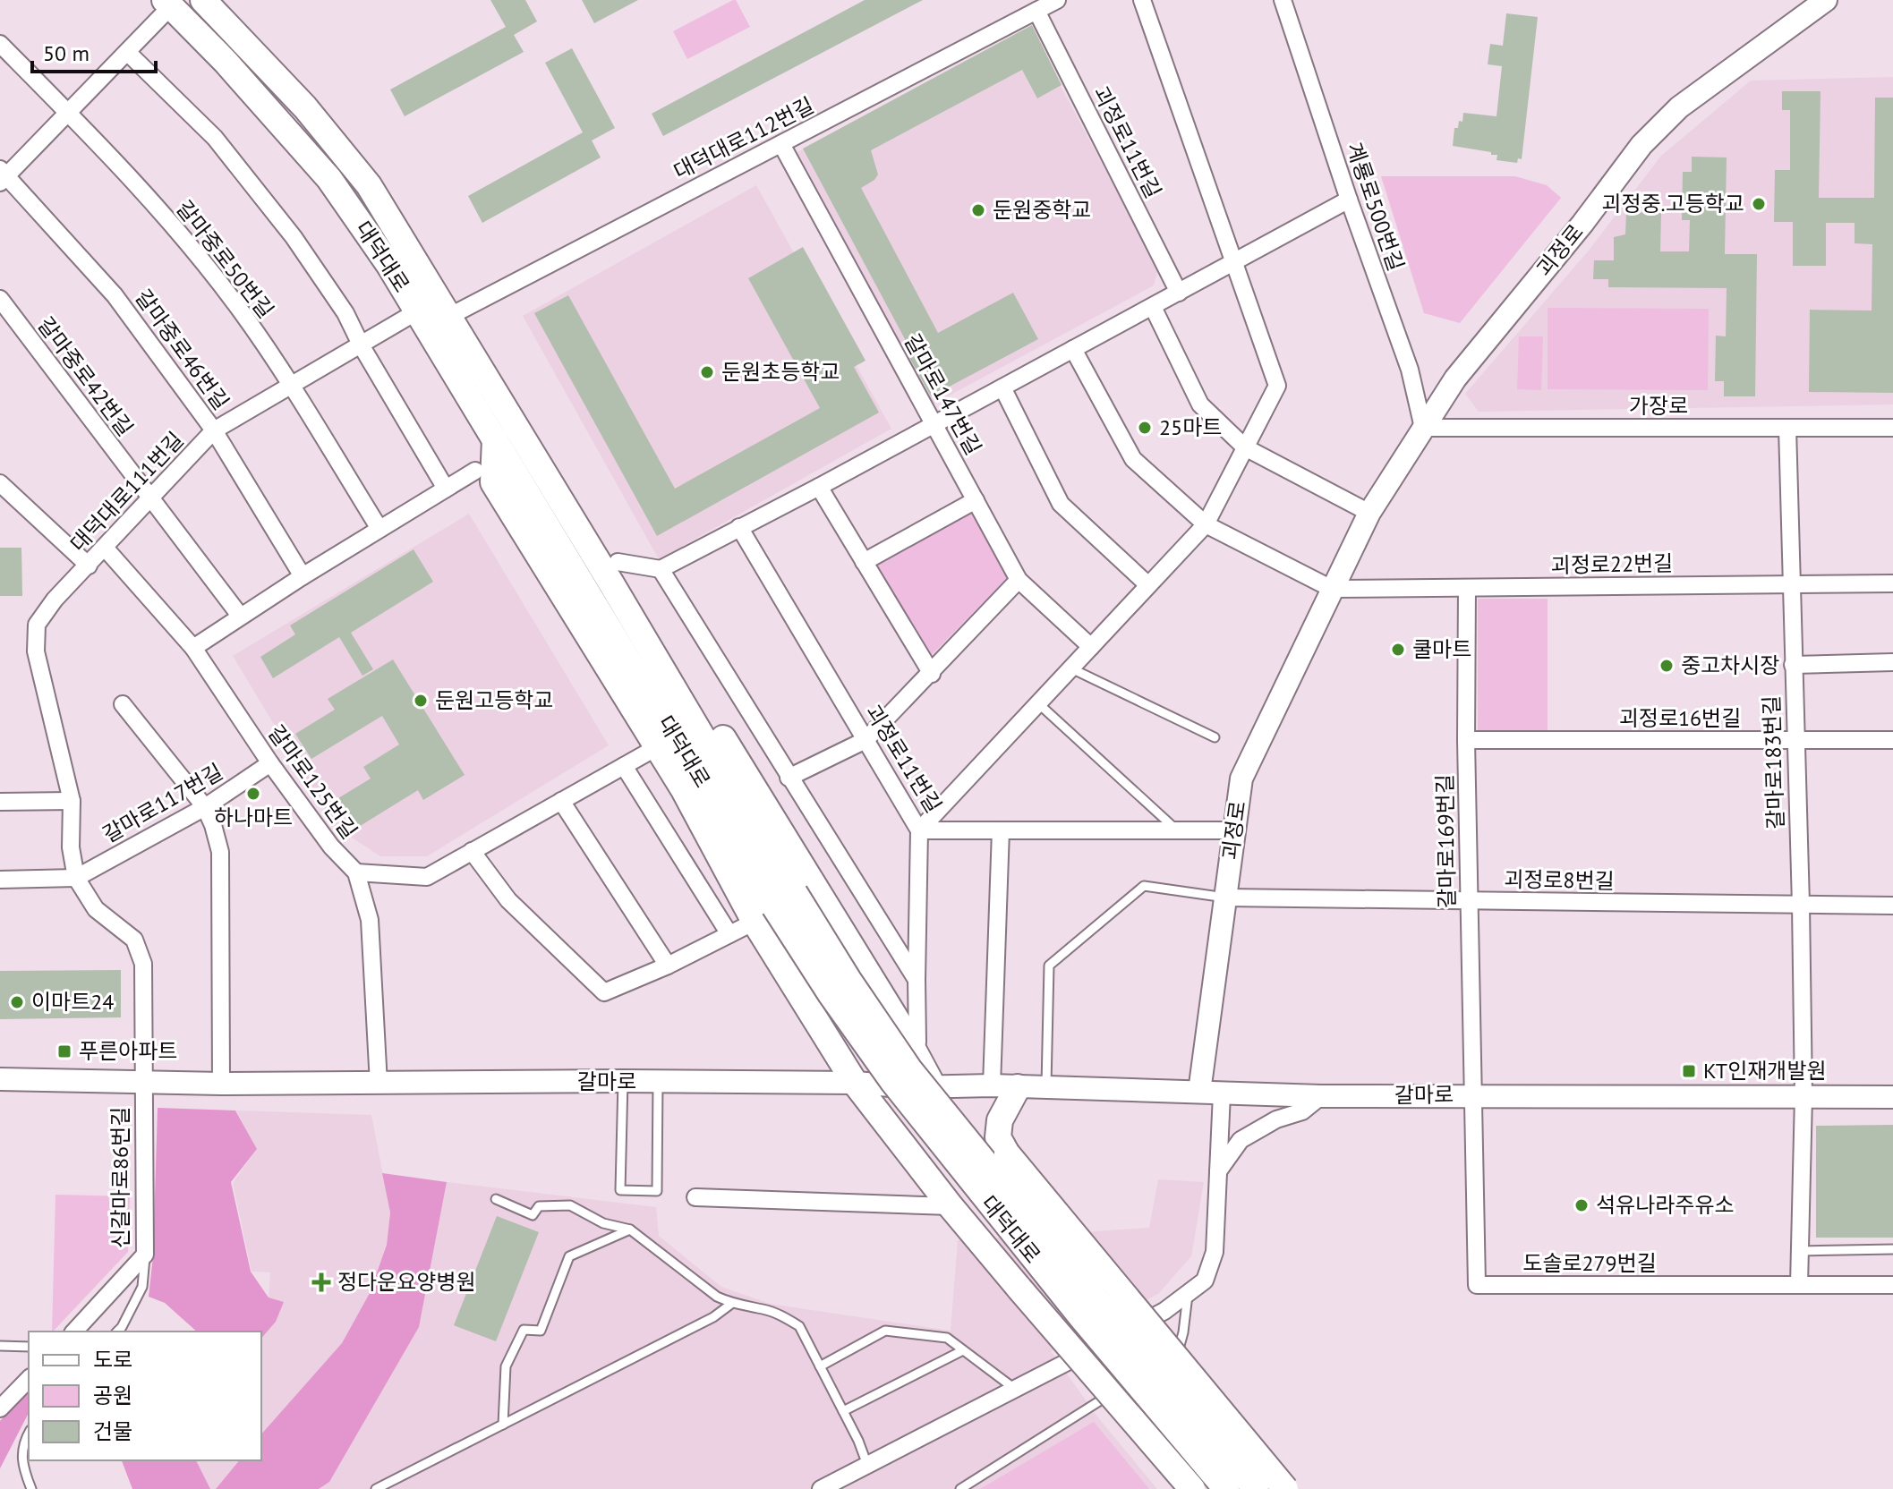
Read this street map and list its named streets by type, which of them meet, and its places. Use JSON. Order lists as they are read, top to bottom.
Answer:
{
  "streets": {
    "main road": ["괴정로", "대덕대로", "갈마로"],
    "street": [
      "대덕대로112번길",
      "괴정로11번길",
      "계룡로500번길",
      "갈마중로50번길",
      "갈마중로46번길",
      "갈마중로42번길",
      "갈마로147번길",
      "가장로",
      "대덕대로111번길",
      "괴정로22번길",
      "괴정로16번길",
      "갈마로183번길",
      "갈마로125번길",
      "갈마로117번길",
      "갈마로169번길",
      "괴정로8번길",
      "신갈마로86번길",
      "도솔로279번길"
    ]
  },
  "crossings": [
    ["대덕대로112번길", "괴정로11번길"],
    ["대덕대로112번길", "대덕대로"],
    ["대덕대로112번길", "갈마로147번길"],
    ["괴정로11번길", "괴정로"],
    ["계룡로500번길", "괴정로"],
    ["계룡로500번길", "가장로"],
    ["괴정로", "가장로"],
    ["괴정로", "괴정로22번길"],
    ["괴정로", "괴정로8번길"],
    ["괴정로", "갈마로"],
    ["대덕대로", "대덕대로111번길"],
    ["대덕대로", "갈마로125번길"],
    ["갈마중로50번길", "대덕대로111번길"],
    ["갈마중로46번길", "대덕대로111번길"],
    ["갈마중로42번길", "대덕대로111번길"],
    ["가장로", "갈마로183번길"],
    ["대덕대로111번길", "갈마로125번길"],
    ["대덕대로111번길", "갈마로117번길"],
    ["괴정로22번길", "갈마로183번길"],
    ["괴정로22번길", "갈마로169번길"],
    ["괴정로16번길", "갈마로183번길"],
    ["괴정로16번길", "갈마로169번길"],
    ["갈마로183번길", "괴정로8번길"],
    ["갈마로183번길", "갈마로"],
    ["갈마로125번길", "갈마로117번길"],
    ["갈마로125번길", "갈마로"],
    ["갈마로169번길", "괴정로8번길"],
    ["갈마로169번길", "갈마로"],
    ["갈마로169번길", "도솔로279번길"],
    ["갈마로", "신갈마로86번길"],
    ["갈마로", "도솔로279번길"]
  ],
  "places": {
    "other": [
      "괴정중.고등학교",
      "둔원중학교",
      "둔원초등학교",
      "25마트",
      "쿨마트",
      "중고차시장",
      "둔원고등학교",
      "하나마트",
      "이마트24",
      "석유나라주유소"
    ],
    "transit": ["푸른아파트", "KT인재개발원"],
    "health": ["정다운요양병원"]
  },
  "legend": ["도로", "공원", "건물"],
  "scale_bar": "50 m"
}
